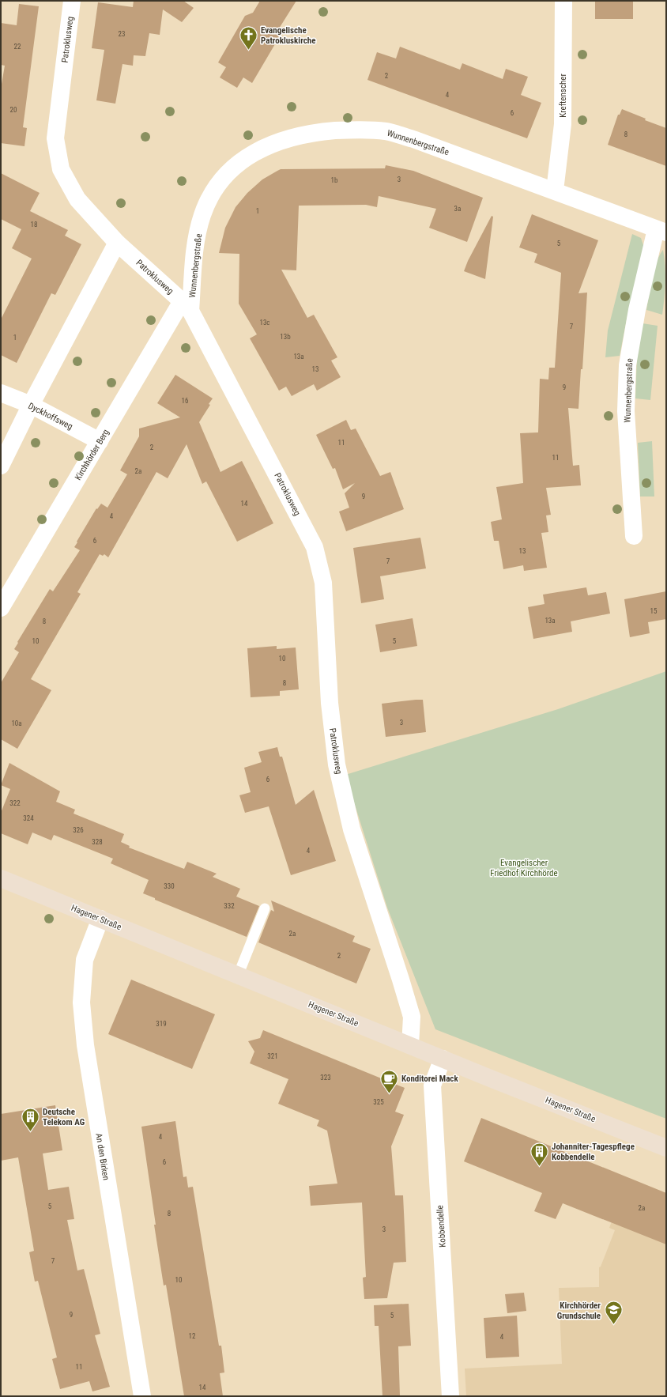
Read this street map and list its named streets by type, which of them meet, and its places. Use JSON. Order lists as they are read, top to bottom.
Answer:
{
  "streets": {
    "main road": ["Hagener Straße"],
    "street": [
      "Patroklusweg",
      "Kreftenscher",
      "Wunnenbergstraße",
      "Dyckhoffsweg",
      "Kirchhörder Berg",
      "An den Birken",
      "Kobbendelle"
    ]
  },
  "crossings": [
    ["Patroklusweg", "Wunnenbergstraße"],
    ["Patroklusweg", "Kirchhörder Berg"],
    ["Patroklusweg", "Hagener Straße"],
    ["Kreftenscher", "Wunnenbergstraße"],
    ["Wunnenbergstraße", "Kirchhörder Berg"],
    ["Dyckhoffsweg", "Kirchhörder Berg"],
    ["Hagener Straße", "An den Birken"],
    ["Hagener Straße", "Kobbendelle"]
  ],
  "parks": ["Evangelischer Friedhof Kirchhörde"],
  "places": {
    "church": ["Evangelische Patrokluskirche"],
    "cafe": ["Konditorei Mack"],
    "building": ["Deutsche Telekom AG", "Johanniter-Tagespflege Kobbendelle"],
    "school or university": ["Kirchhörder Grundschule"]
  },
  "house_numbers": [
    "23",
    "22",
    "2",
    "4",
    "20",
    "6",
    "8",
    "3",
    "1b",
    "3a",
    "1",
    "18",
    "5",
    "13c",
    "7",
    "13b",
    "1",
    "13a",
    "13",
    "9",
    "16",
    "11",
    "2",
    "11",
    "2a",
    "9",
    "14",
    "4",
    "6",
    "13",
    "7",
    "15",
    "13a",
    "8",
    "10",
    "5",
    "10",
    "8",
    "3",
    "10a",
    "6",
    "322",
    "324",
    "326",
    "328",
    "4",
    "330",
    "332",
    "2a",
    "2",
    "319",
    "321",
    "323",
    "325",
    "4",
    "6",
    "5",
    "2a",
    "8",
    "3",
    "7",
    "10",
    "9",
    "5",
    "12",
    "4",
    "11",
    "14"
  ]
}
